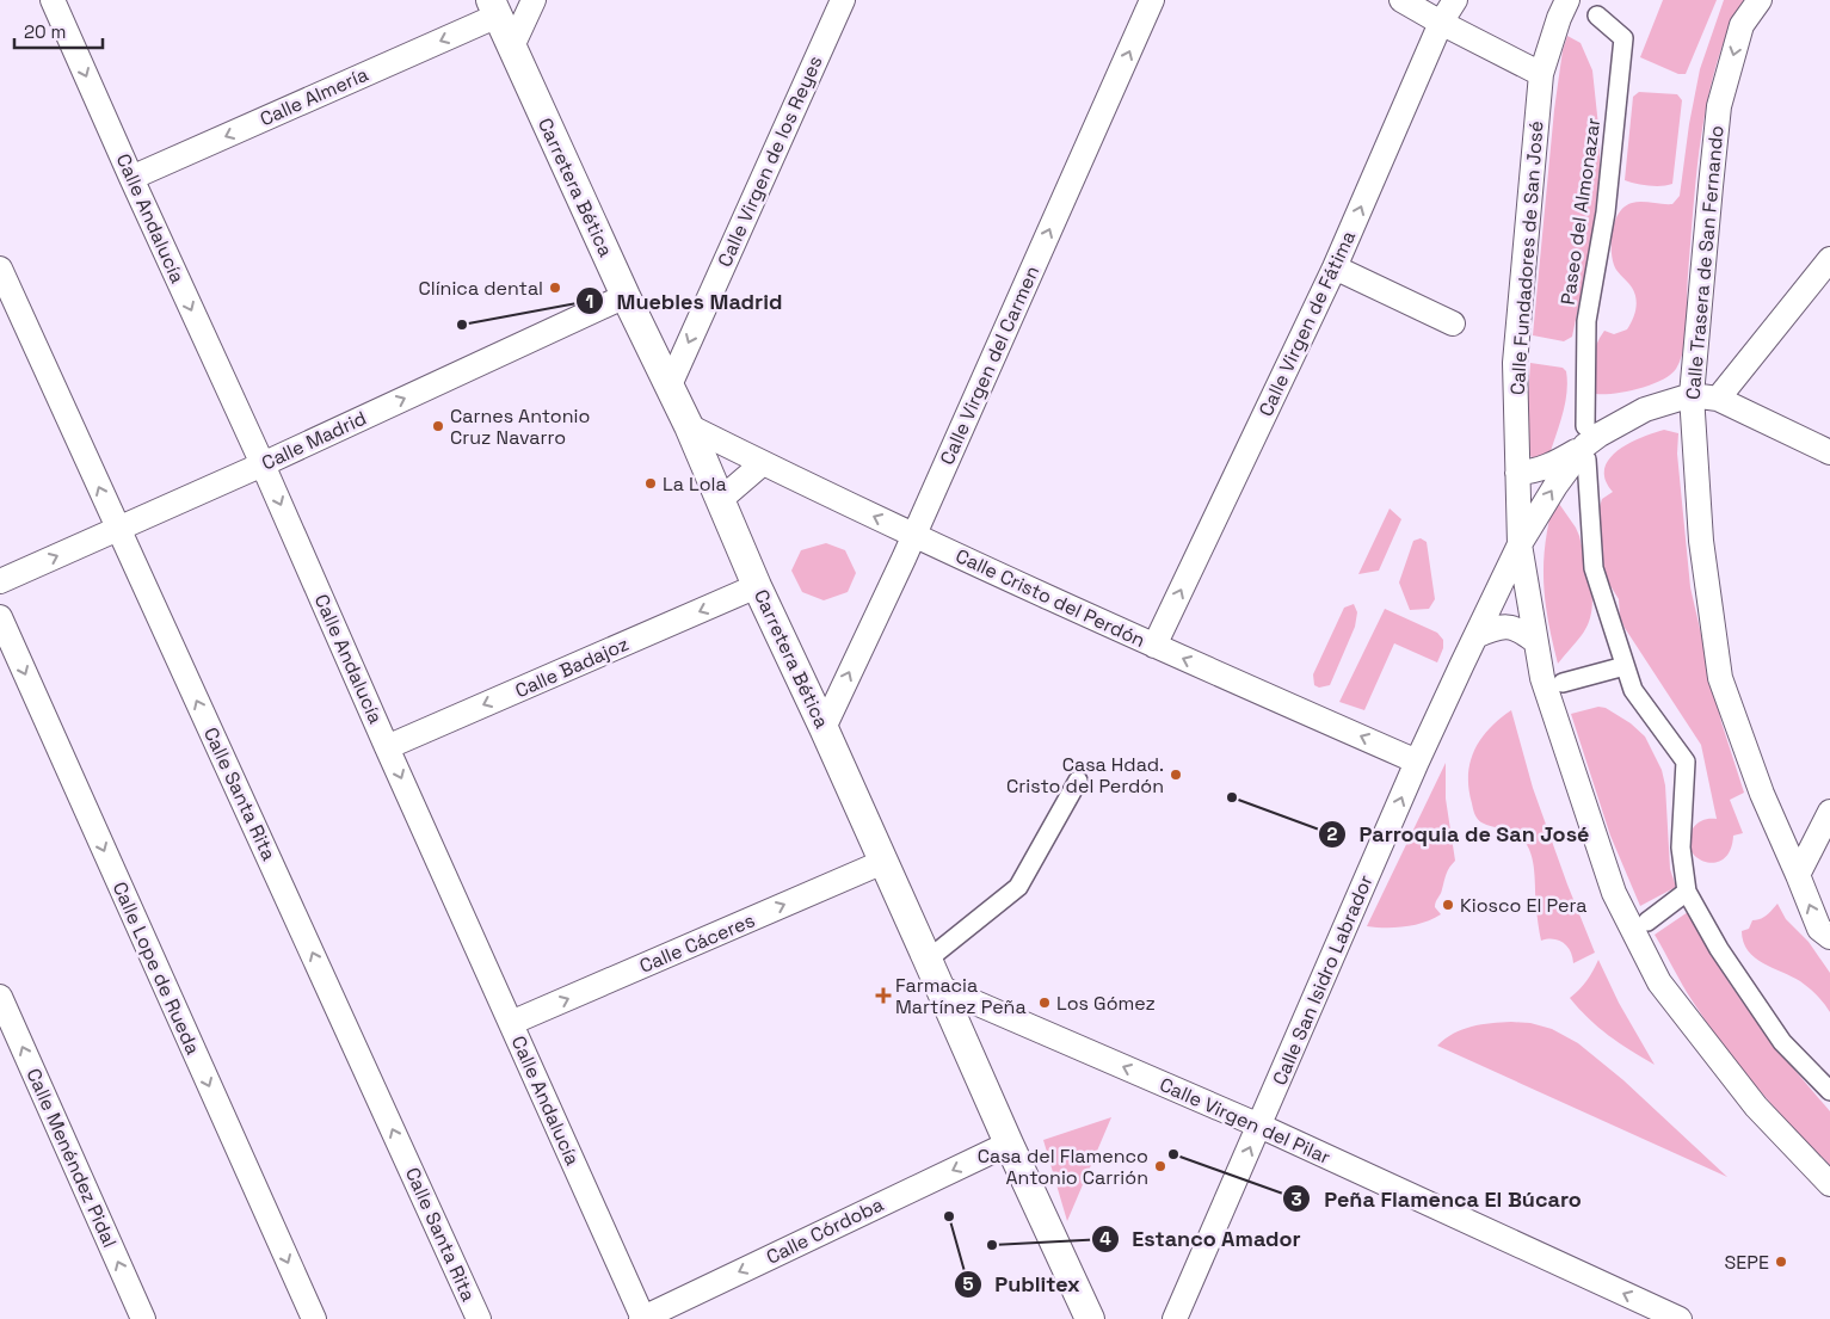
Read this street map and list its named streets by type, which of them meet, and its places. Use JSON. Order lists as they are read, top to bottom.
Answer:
{
  "streets": {
    "street": [
      "Calle Almería",
      "Calle Virgen de los Reyes",
      "Carretera Bética",
      "Paseo del Almonazar",
      "Calle Andalucía",
      "Calle Fundadores de San José",
      "Calle Trasera de San Fernando",
      "Calle Virgen de Fátima",
      "Calle Virgen del Carmen",
      "Calle Madrid",
      "Calle Cristo del Perdón",
      "Calle Badajoz",
      "Calle Santa Rita",
      "Calle Cáceres",
      "Calle Lope de Rueda",
      "Calle San Isidro Labrador",
      "Calle Virgen del Pilar",
      "Calle Menéndez Pidal",
      "Calle Córdoba"
    ]
  },
  "crossings": [
    ["Calle Almería", "Carretera Bética"],
    ["Calle Almería", "Calle Andalucía"],
    ["Calle Virgen de los Reyes", "Carretera Bética"],
    ["Carretera Bética", "Calle Virgen del Carmen"],
    ["Carretera Bética", "Calle Madrid"],
    ["Carretera Bética", "Calle Cristo del Perdón"],
    ["Carretera Bética", "Calle Badajoz"],
    ["Carretera Bética", "Calle Cáceres"],
    ["Carretera Bética", "Calle Virgen del Pilar"],
    ["Carretera Bética", "Calle Córdoba"],
    ["Paseo del Almonazar", "Calle San Isidro Labrador"],
    ["Calle Andalucía", "Calle Madrid"],
    ["Calle Andalucía", "Calle Badajoz"],
    ["Calle Andalucía", "Calle Cáceres"],
    ["Calle Andalucía", "Calle Córdoba"],
    ["Calle Fundadores de San José", "Calle San Isidro Labrador"],
    ["Calle Virgen de Fátima", "Calle Cristo del Perdón"],
    ["Calle Virgen del Carmen", "Calle Cristo del Perdón"],
    ["Calle Madrid", "Calle Santa Rita"],
    ["Calle Cristo del Perdón", "Calle San Isidro Labrador"],
    ["Calle San Isidro Labrador", "Calle Virgen del Pilar"]
  ],
  "one_way": [
    "Calle Almería",
    "Calle Virgen de los Reyes",
    "Calle Andalucía",
    "Calle Virgen de Fátima",
    "Calle Virgen del Carmen",
    "Calle Madrid",
    "Calle Cristo del Perdón",
    "Calle Badajoz",
    "Calle Santa Rita",
    "Calle Cáceres",
    "Calle Lope de Rueda",
    "Calle San Isidro Labrador",
    "Calle Virgen del Pilar",
    "Calle Menéndez Pidal",
    "Calle Córdoba"
  ],
  "places": {
    "other": [
      "Clínica dental",
      "Muebles Madrid",
      "Carnes Antonio Cruz Navarro",
      "La Lola",
      "Casa Hdad. Cristo del Perdón",
      "Parroquia de San José",
      "Kiosco El Pera",
      "Los Gómez",
      "Peña Flamenca El Búcaro",
      "Casa del Flamenco Antonio Carrión",
      "Publitex",
      "Estanco Amador",
      "SEPE"
    ],
    "health": ["Farmacia Martínez Peña"]
  },
  "scale_bar": "20 m"
}
